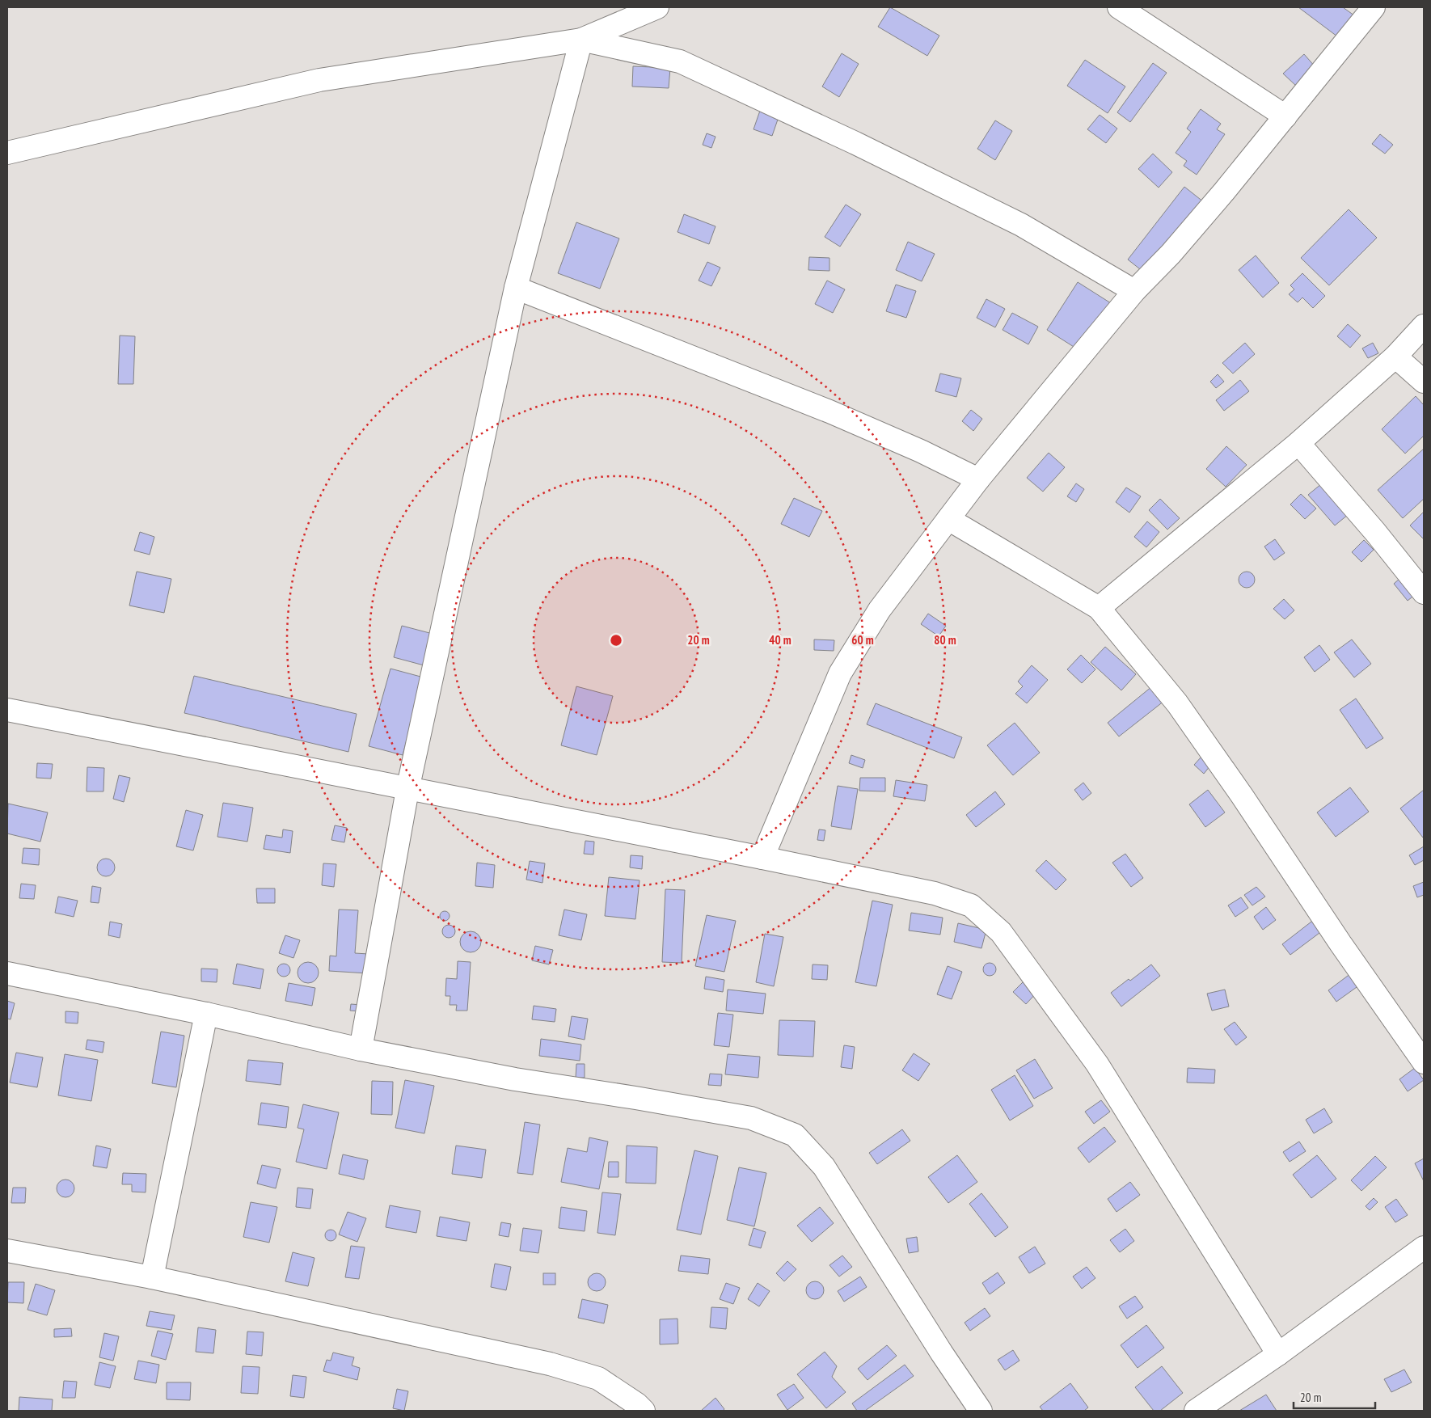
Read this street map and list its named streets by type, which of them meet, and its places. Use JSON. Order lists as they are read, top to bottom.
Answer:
{
  "scale_bar": "20 m",
  "rings": [
    "20 m",
    "40 m",
    "60 m",
    "80 m"
  ]
}
